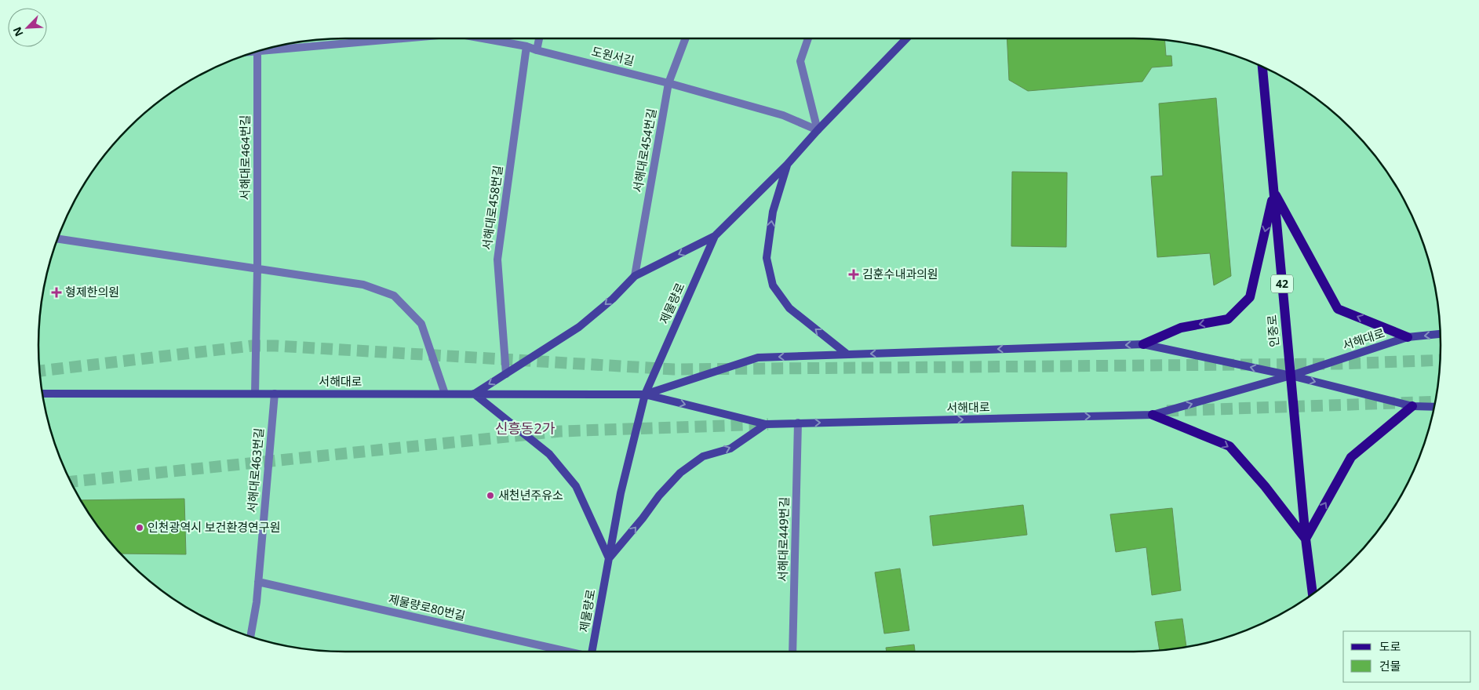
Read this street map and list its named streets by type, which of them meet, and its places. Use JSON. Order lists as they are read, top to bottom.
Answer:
{
  "streets": {
    "main road": [
      "42",
      "제물량로",
      "인중로",
      "서해대로"
    ],
    "street": [
      "도원서길",
      "서해대로454번길",
      "서해대로464번길",
      "서해대로458번길",
      "서해대로463번길",
      "서해대로449번길",
      "제물량로80번길"
    ]
  },
  "crossings": [
    ["도원서길", "서해대로454번길"],
    ["도원서길", "서해대로458번길"],
    ["도원서길", "제물량로"],
    ["서해대로464번길", "서해대로"],
    ["제물량로", "서해대로"],
    ["인중로", "서해대로"],
    ["서해대로", "서해대로463번길"],
    ["서해대로", "서해대로449번길"],
    ["서해대로463번길", "제물량로80번길"]
  ],
  "districts": ["신흥동2가"],
  "places": {
    "health": ["김훈수내과의원", "형제한의원"],
    "other": ["새천년주유소", "인천광역시 보건환경연구원"]
  },
  "legend": ["도로", "건물"],
  "north": "bottom left"
}
